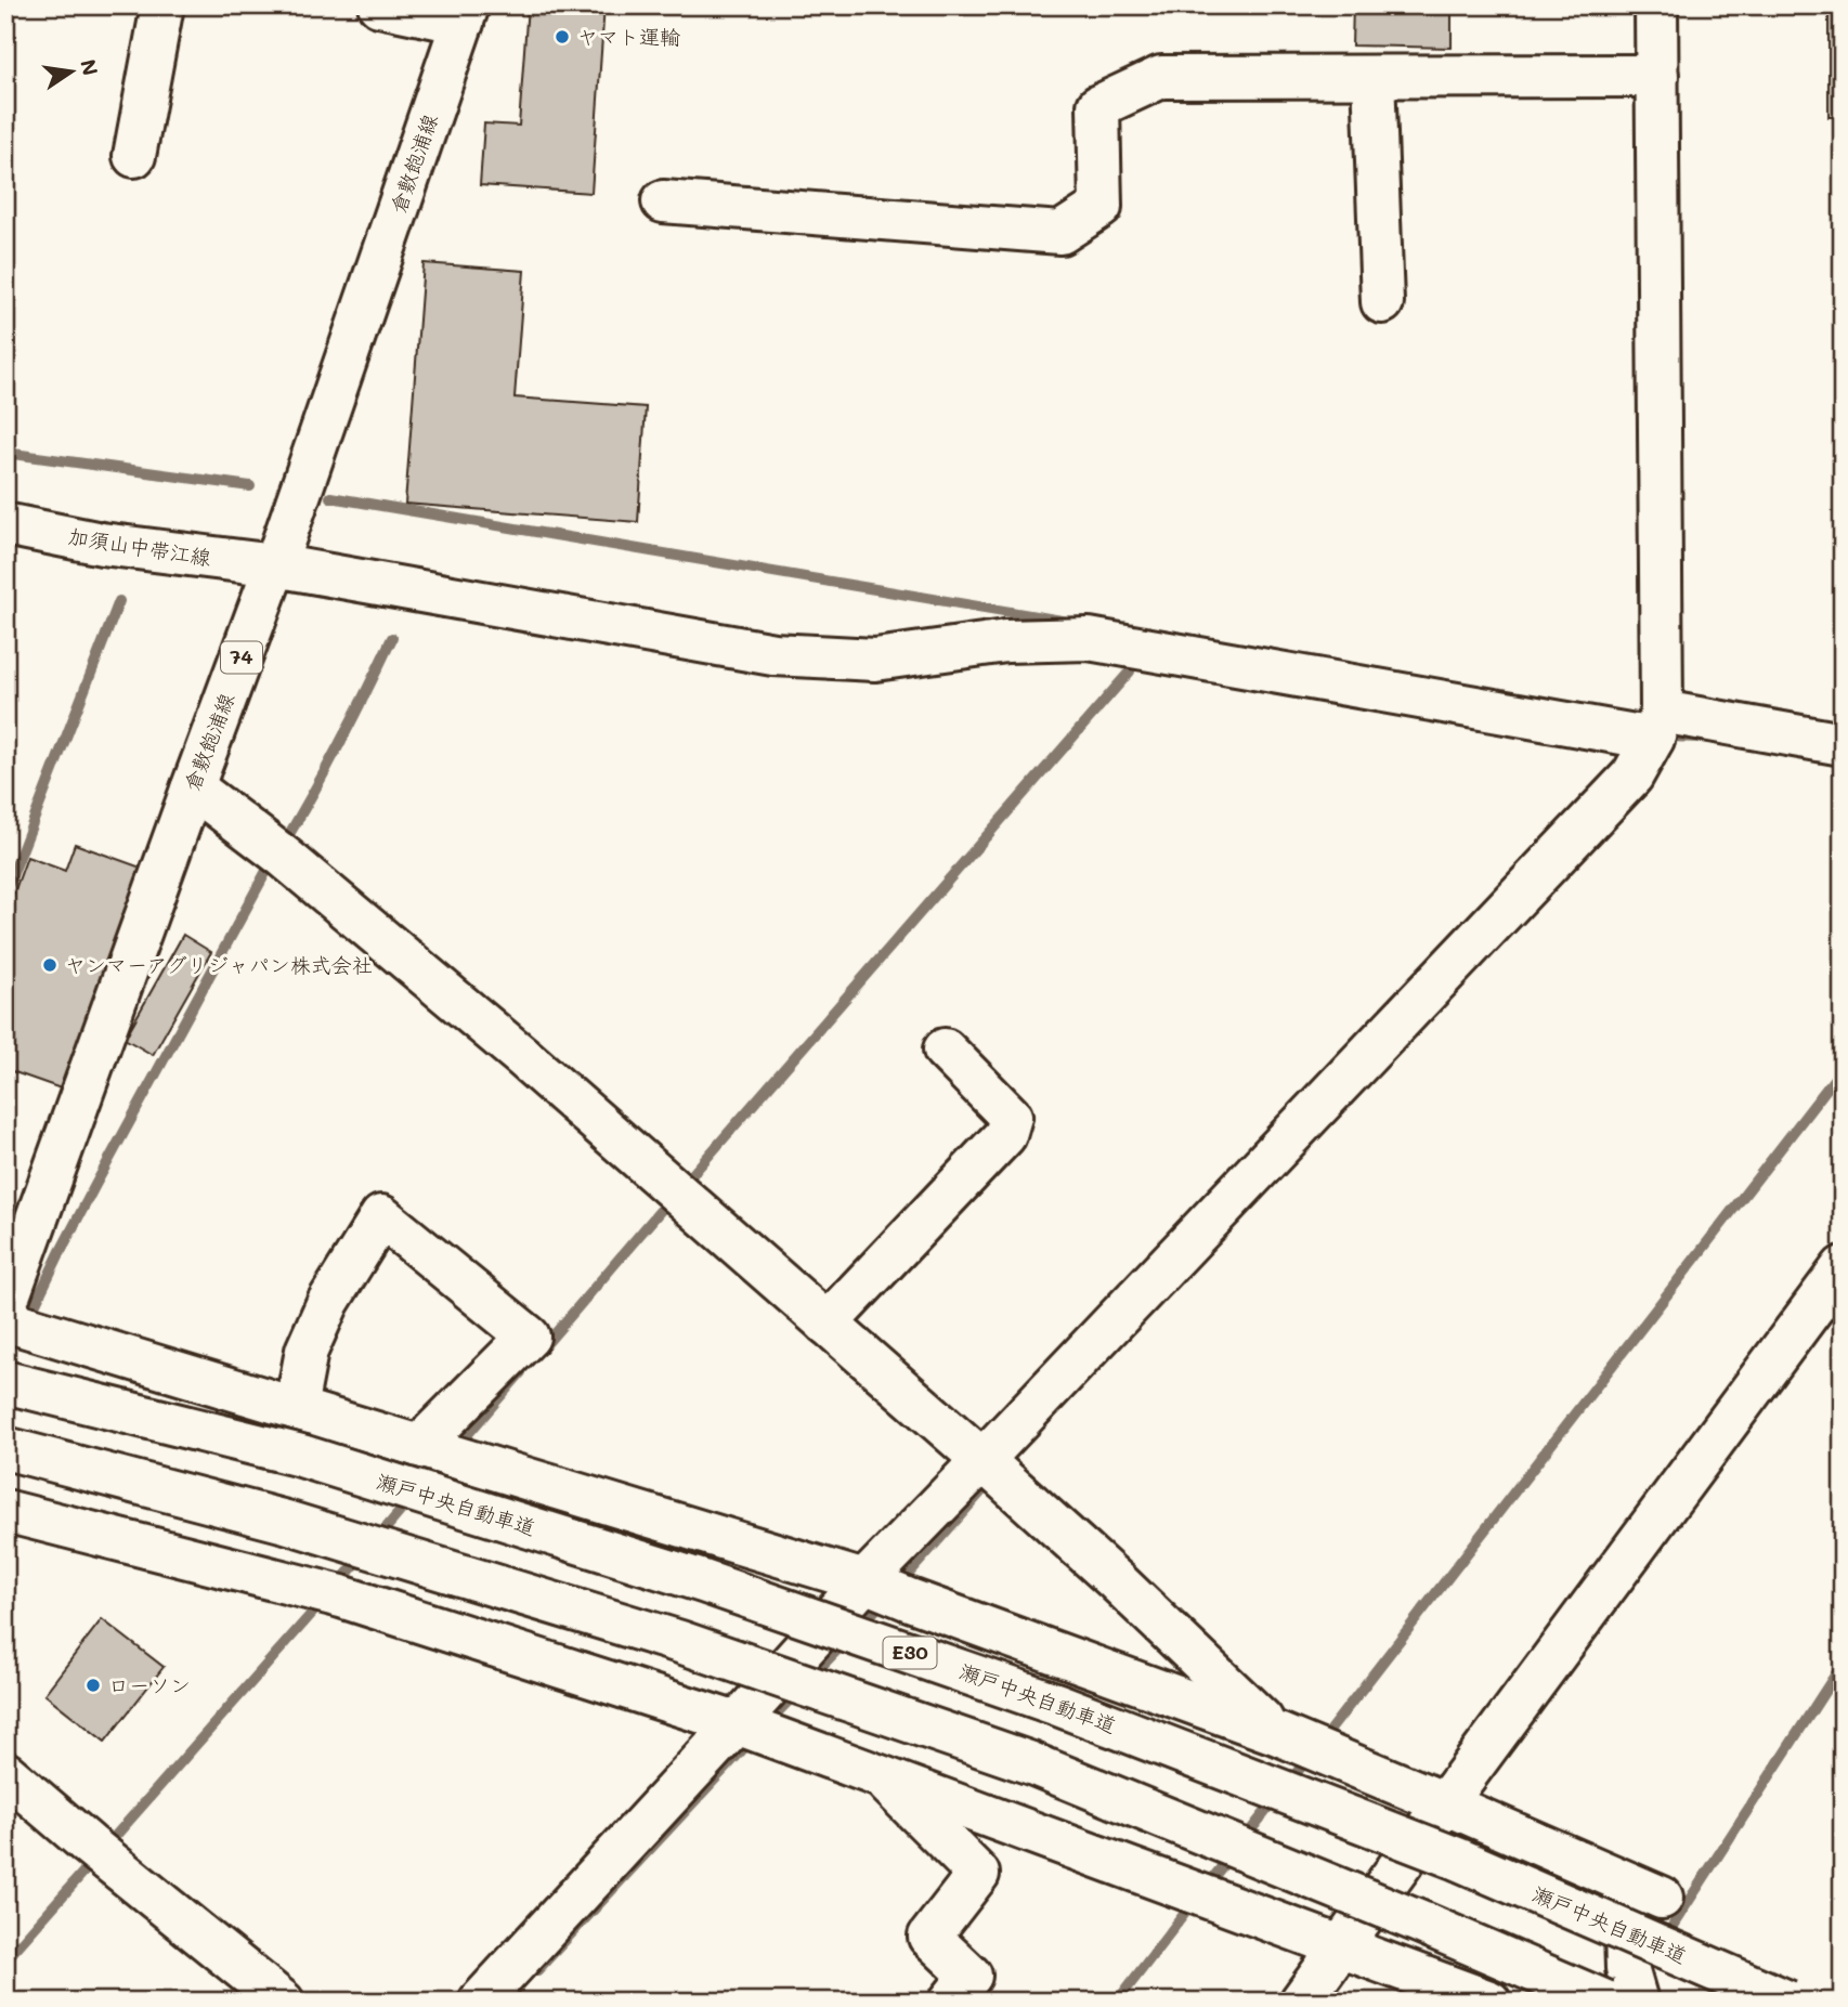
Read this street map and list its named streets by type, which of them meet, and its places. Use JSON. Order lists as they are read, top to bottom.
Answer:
{
  "streets": {
    "main road": [
      "倉敷飽浦線",
      "加須山中帯江線",
      "74",
      "瀬戸中央自動車道",
      "E30"
    ]
  },
  "crossings": [
    ["倉敷飽浦線", "加須山中帯江線"]
  ],
  "places": ["ヤマト運輸", "ヤンマーアグリジャパン株式会社", "ローソン"],
  "north": "right"
}
